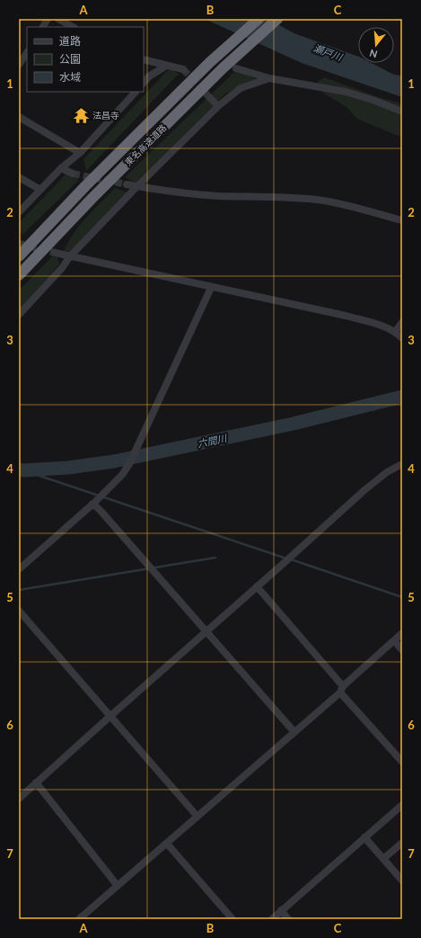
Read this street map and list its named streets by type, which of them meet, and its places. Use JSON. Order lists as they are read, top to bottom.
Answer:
{
  "streets": {
    "highway": ["東名高速道路"]
  },
  "water": ["瀬戸川", "六間川"],
  "places": {
    "temple": ["法昌寺"]
  },
  "legend": ["道路", "公園", "水域"],
  "north": "bottom",
  "grid": {
    "columns": ["A", "B", "C"],
    "rows": [
      "1",
      "2",
      "3",
      "4",
      "5",
      "6",
      "7"
    ]
  }
}
